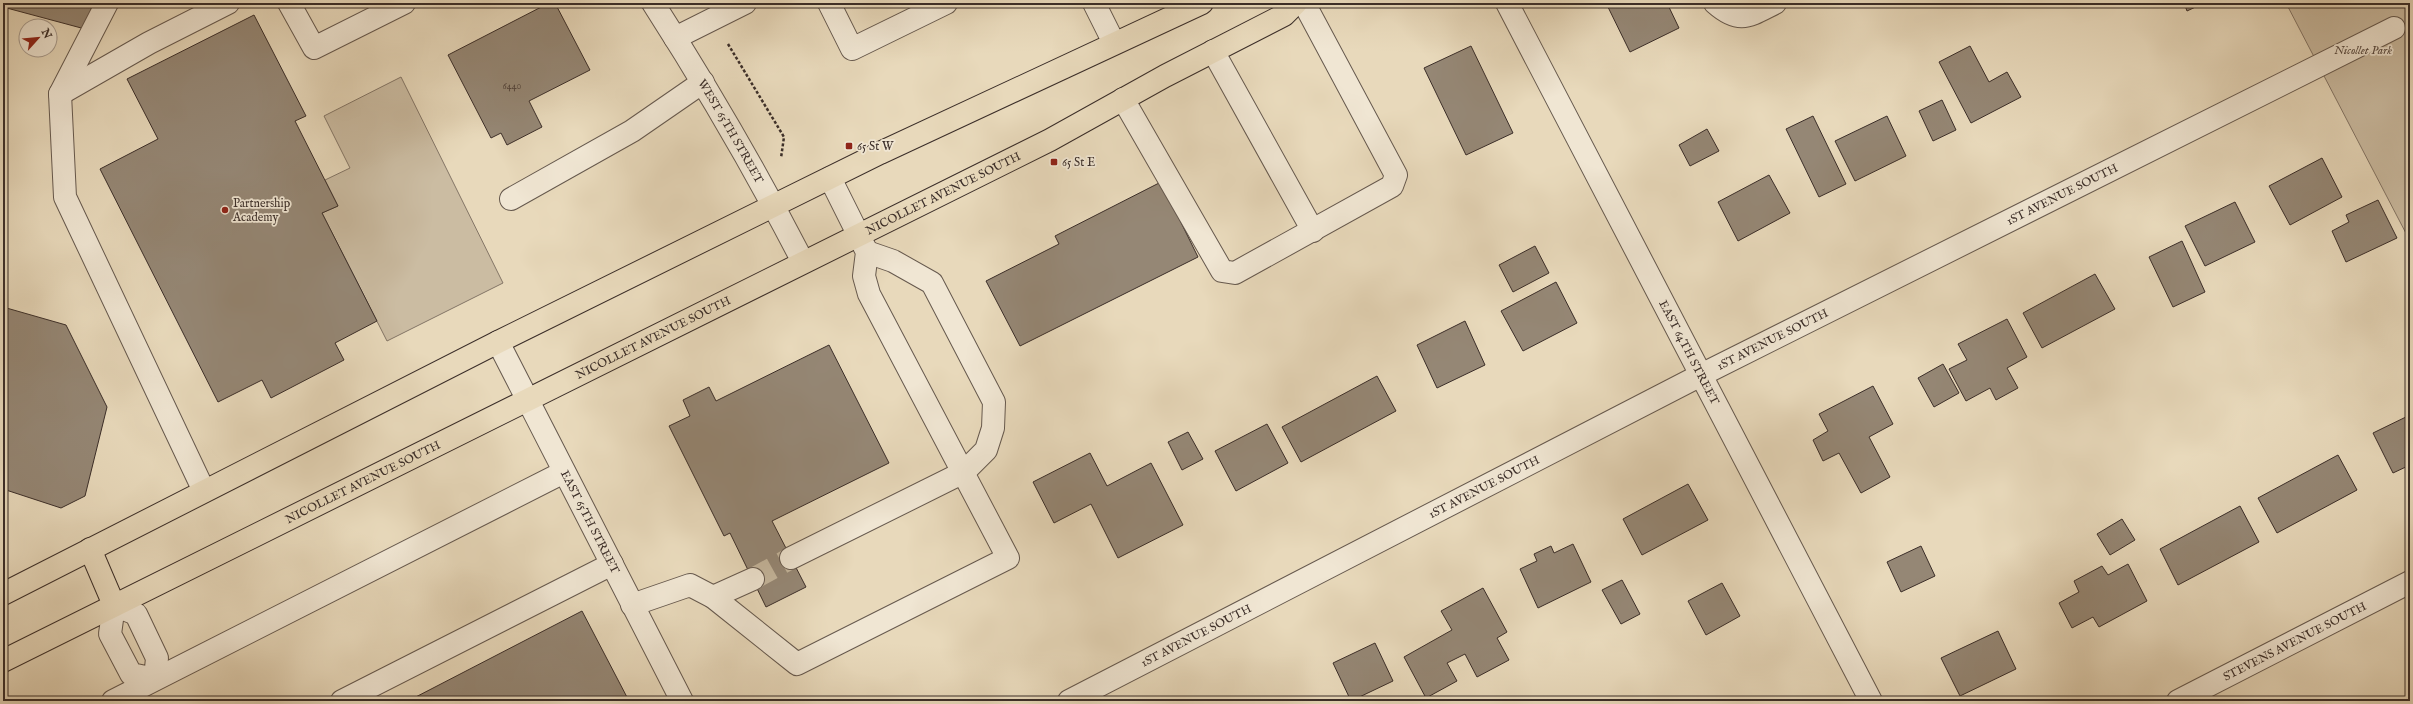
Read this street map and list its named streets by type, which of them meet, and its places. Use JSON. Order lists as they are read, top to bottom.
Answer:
{
  "streets": {
    "main road": ["NICOLLET AVENUE SOUTH"],
    "street": [
      "WEST 65TH STREET",
      "1ST AVENUE SOUTH",
      "EAST 64TH STREET",
      "EAST 65TH STREET",
      "STEVENS AVENUE SOUTH"
    ]
  },
  "crossings": [
    ["WEST 65TH STREET", "NICOLLET AVENUE SOUTH"],
    ["NICOLLET AVENUE SOUTH", "EAST 65TH STREET"],
    ["1ST AVENUE SOUTH", "EAST 64TH STREET"]
  ],
  "parks": ["Nicollet Park"],
  "places": {
    "transit": ["65 St W", "65 St E"],
    "other": ["Partnership Academy"]
  },
  "house_numbers": ["6440"],
  "north": "top right"
}
